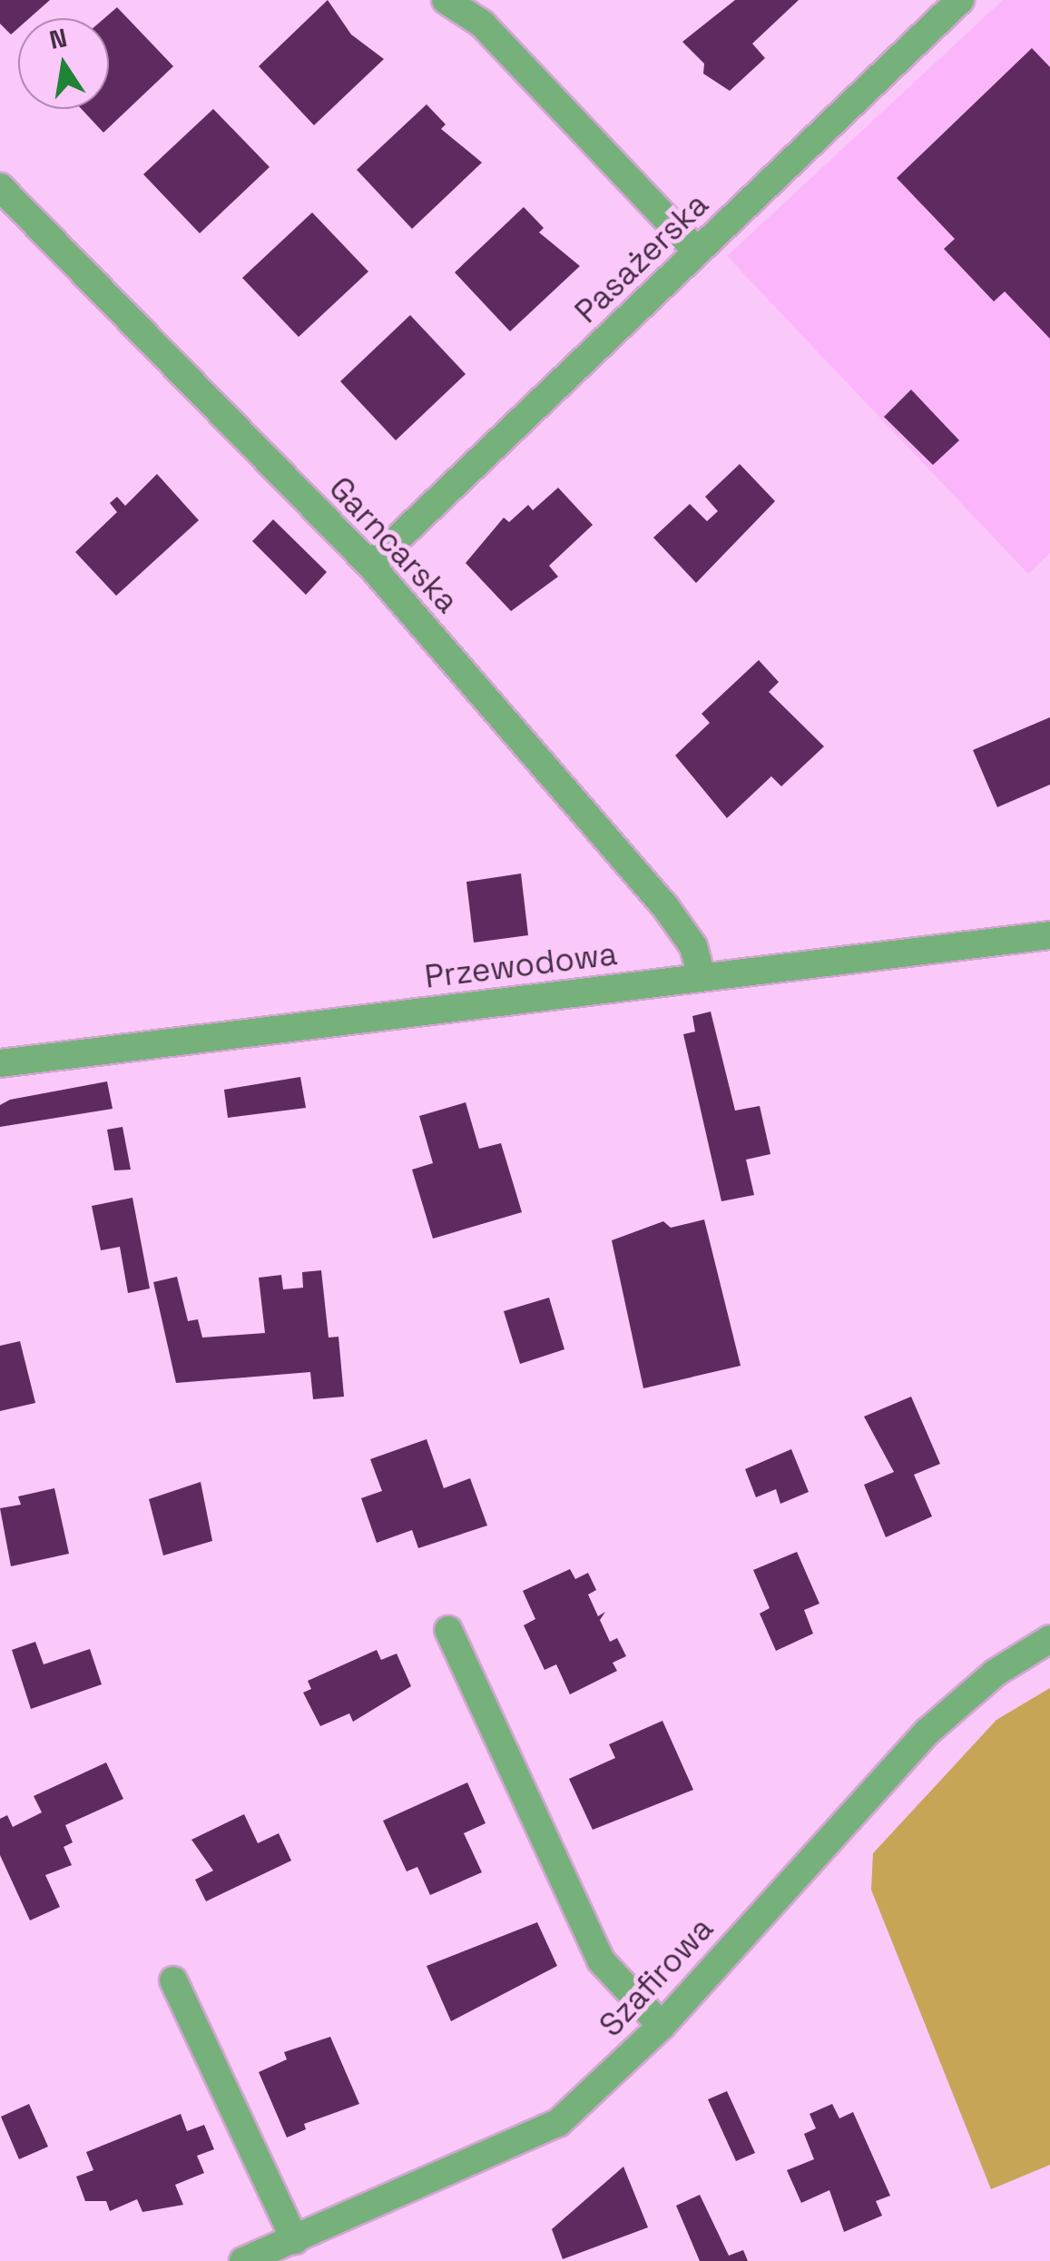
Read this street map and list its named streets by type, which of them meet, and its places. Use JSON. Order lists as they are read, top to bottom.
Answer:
{
  "streets": {
    "street": [
      "Pasażerska",
      "Garncarska",
      "Przewodowa",
      "Szafirowa"
    ]
  },
  "crossings": [
    ["Pasażerska", "Garncarska"],
    ["Garncarska", "Przewodowa"]
  ],
  "north": "top"
}
